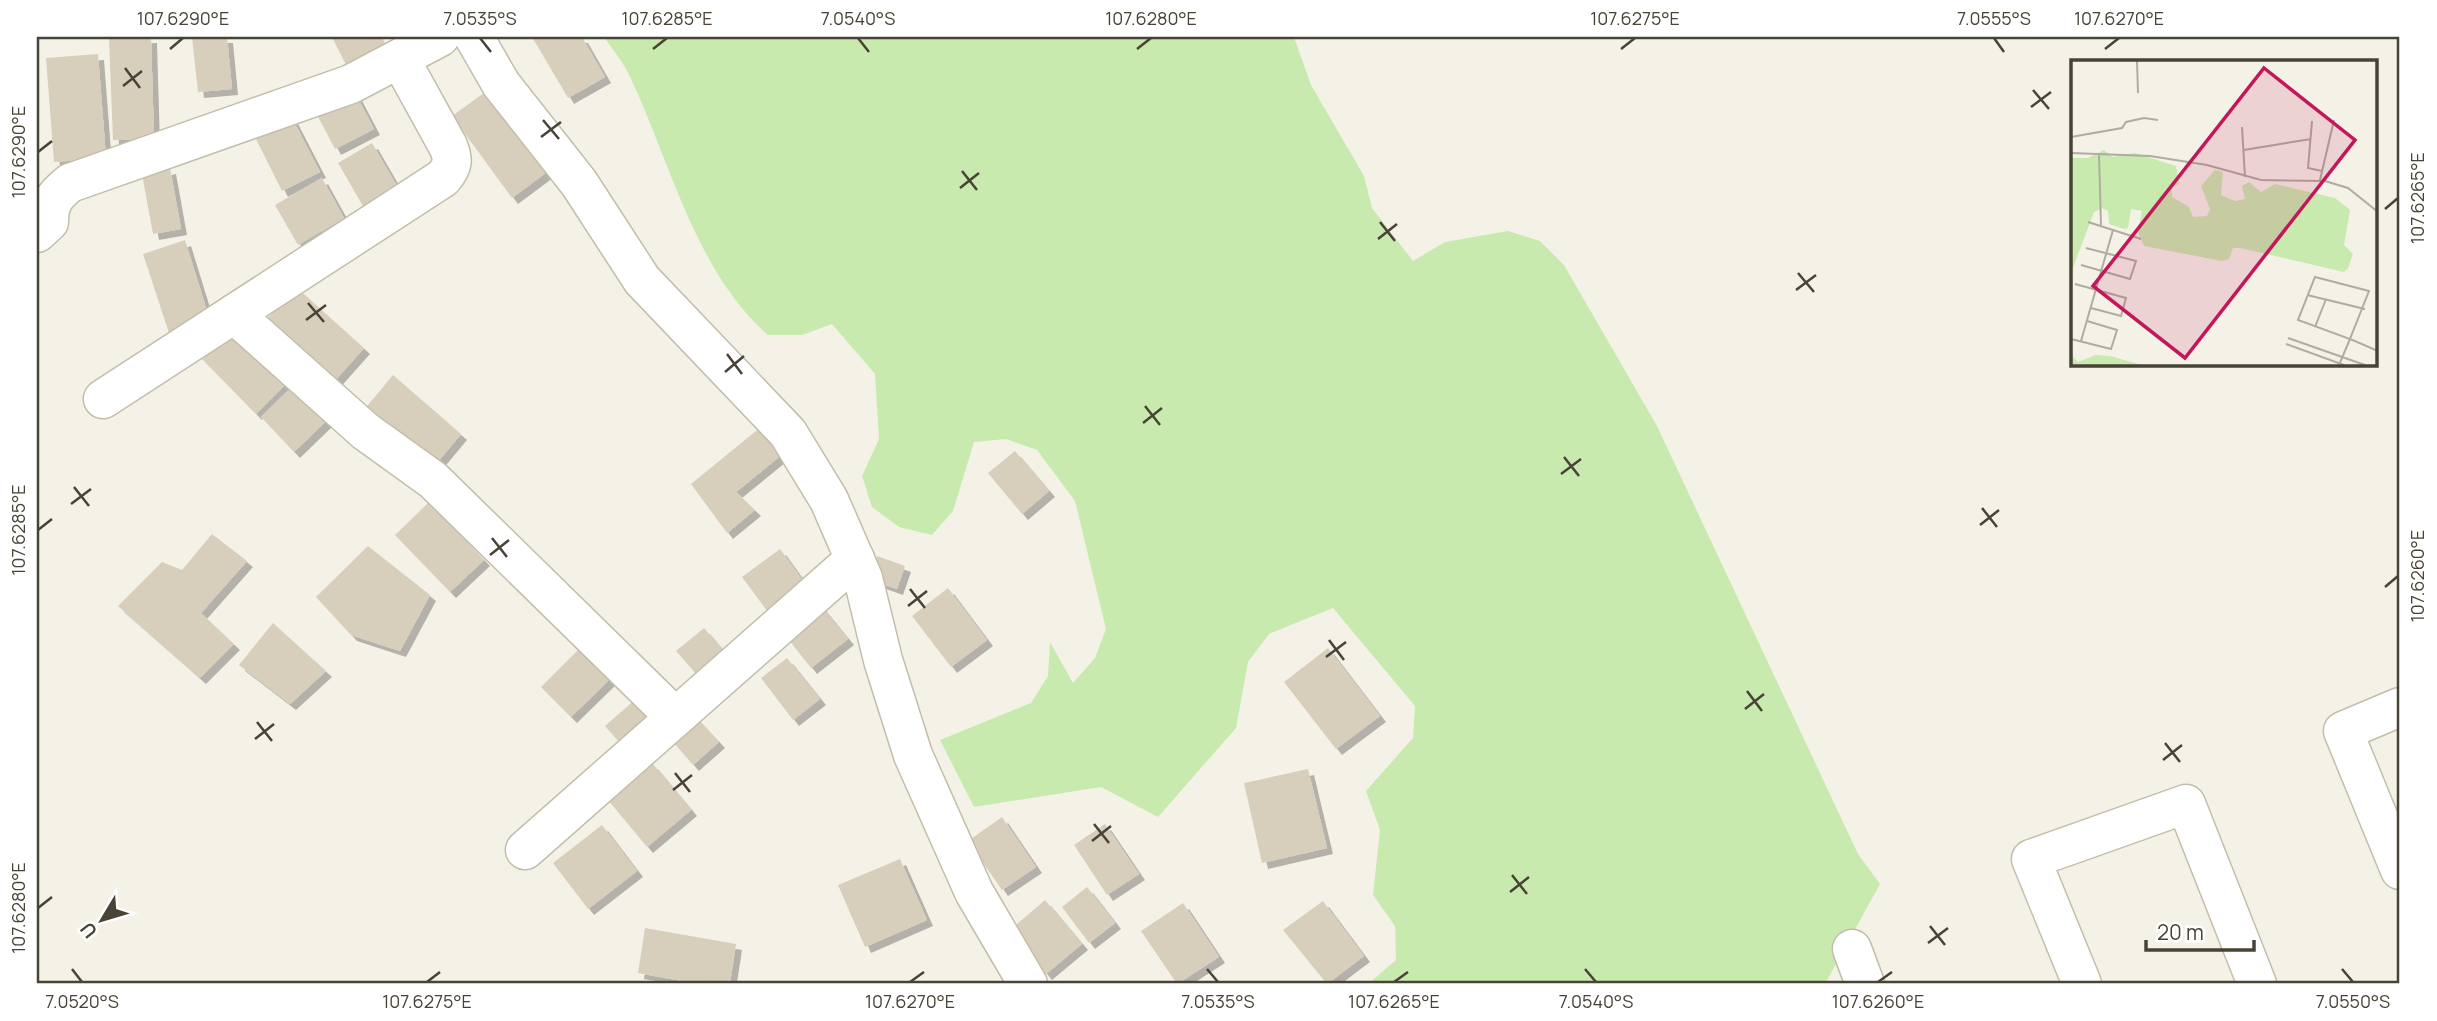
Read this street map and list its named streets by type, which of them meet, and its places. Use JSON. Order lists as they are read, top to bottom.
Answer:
{
  "scale_bar": "20 m",
  "north": "bottom left",
  "coordinates": [
    "107.6290°E",
    "7.0535°S",
    "107.6285°E",
    "7.0540°S",
    "107.6280°E",
    "107.6275°E",
    "7.0555°S",
    "107.6270°E",
    "107.6265°E",
    "107.6260°E",
    "7.0520°S",
    "7.0550°S"
  ]
}
